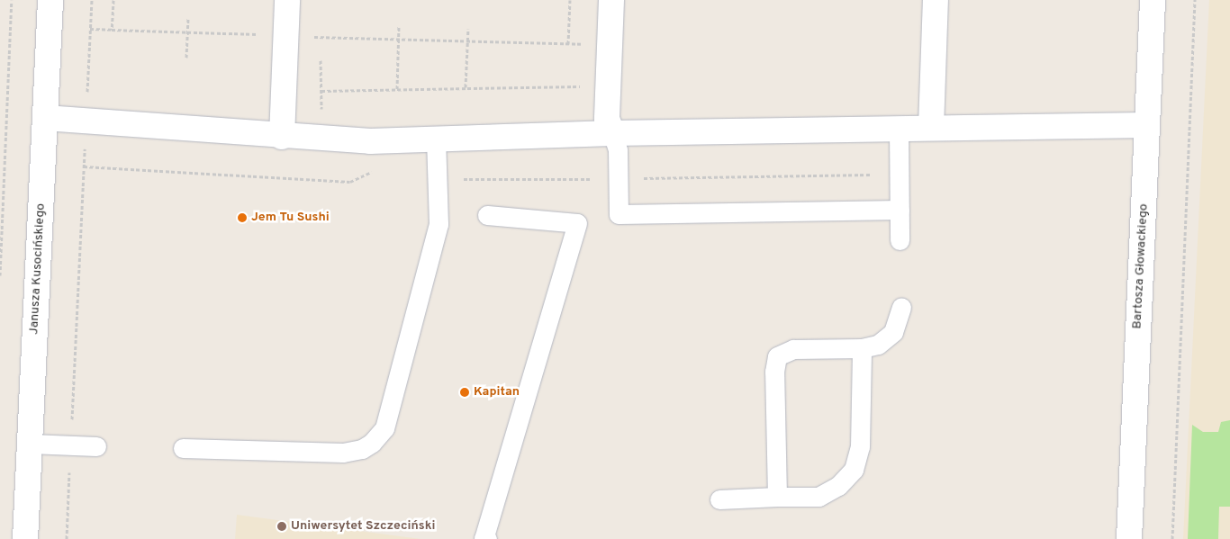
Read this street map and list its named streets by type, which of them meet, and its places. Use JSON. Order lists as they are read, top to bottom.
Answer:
{
  "streets": {
    "street": ["Bartosza Głowackiego", "Janusza Kusocińskiego"]
  },
  "places": ["Jem Tu Sushi", "Kapitan", "Uniwersytet Szczeciński"]
}
